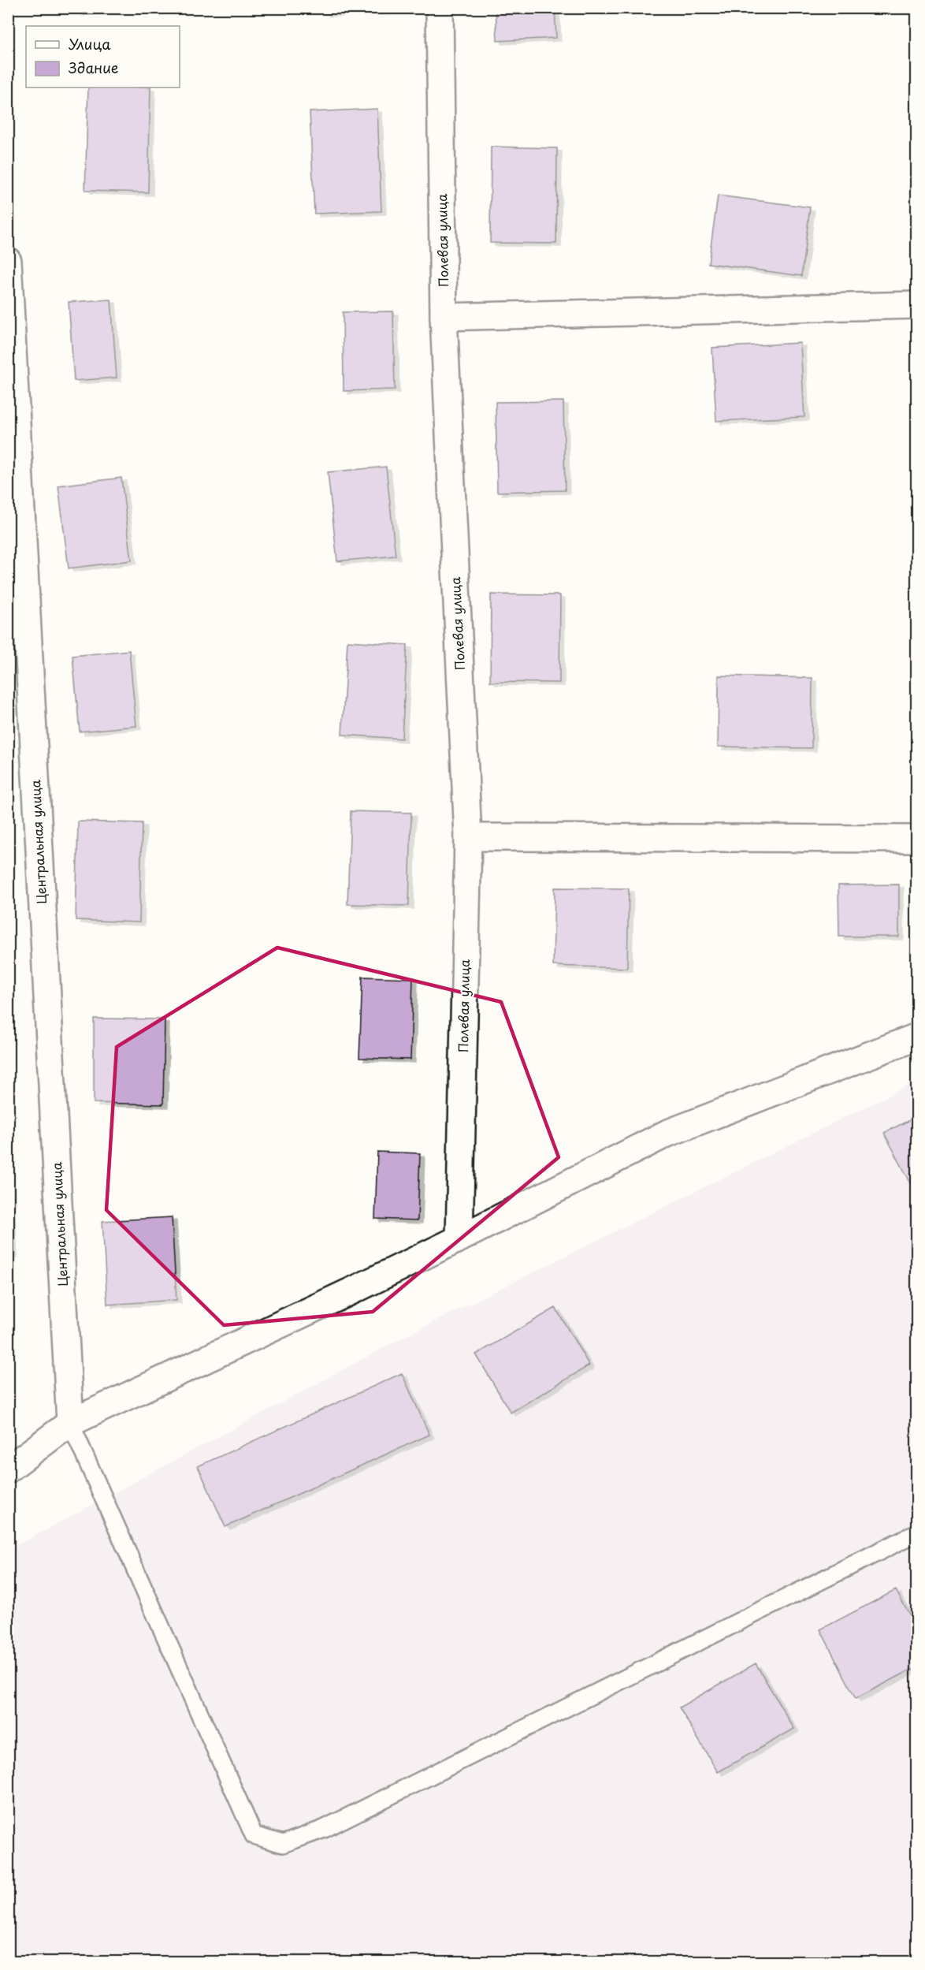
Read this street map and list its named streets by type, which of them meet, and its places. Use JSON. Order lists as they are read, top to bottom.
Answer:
{
  "streets": {
    "street": ["Полевая улица", "Центральная улица"]
  },
  "legend": ["Улица", "Здание"]
}
